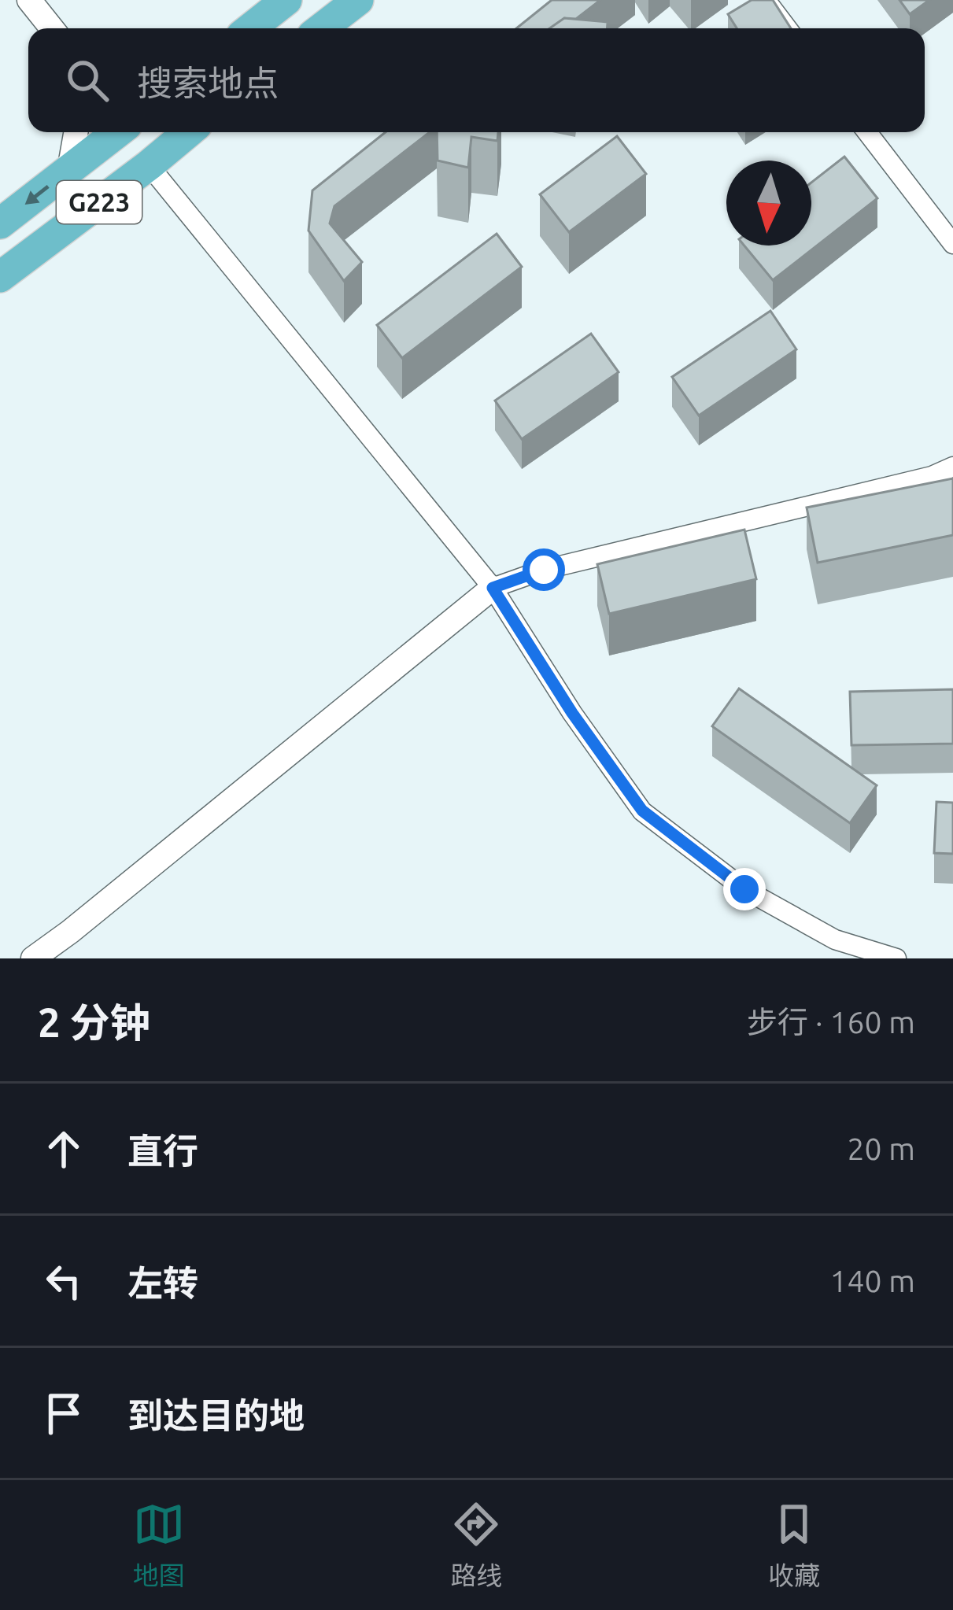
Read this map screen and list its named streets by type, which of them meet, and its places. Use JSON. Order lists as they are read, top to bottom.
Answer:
{
  "streets": {
    "highway": ["G223"]
  },
  "north": "bottom",
  "page": {
    "search": "搜索地点",
    "heading": ["2 分钟", "步行 · 160 m"],
    "list": [
      ["直行", "20 m"],
      ["左转", "140 m"],
      "到达目的地"
    ],
    "nav": ["地图", "路线", "收藏"]
  }
}
